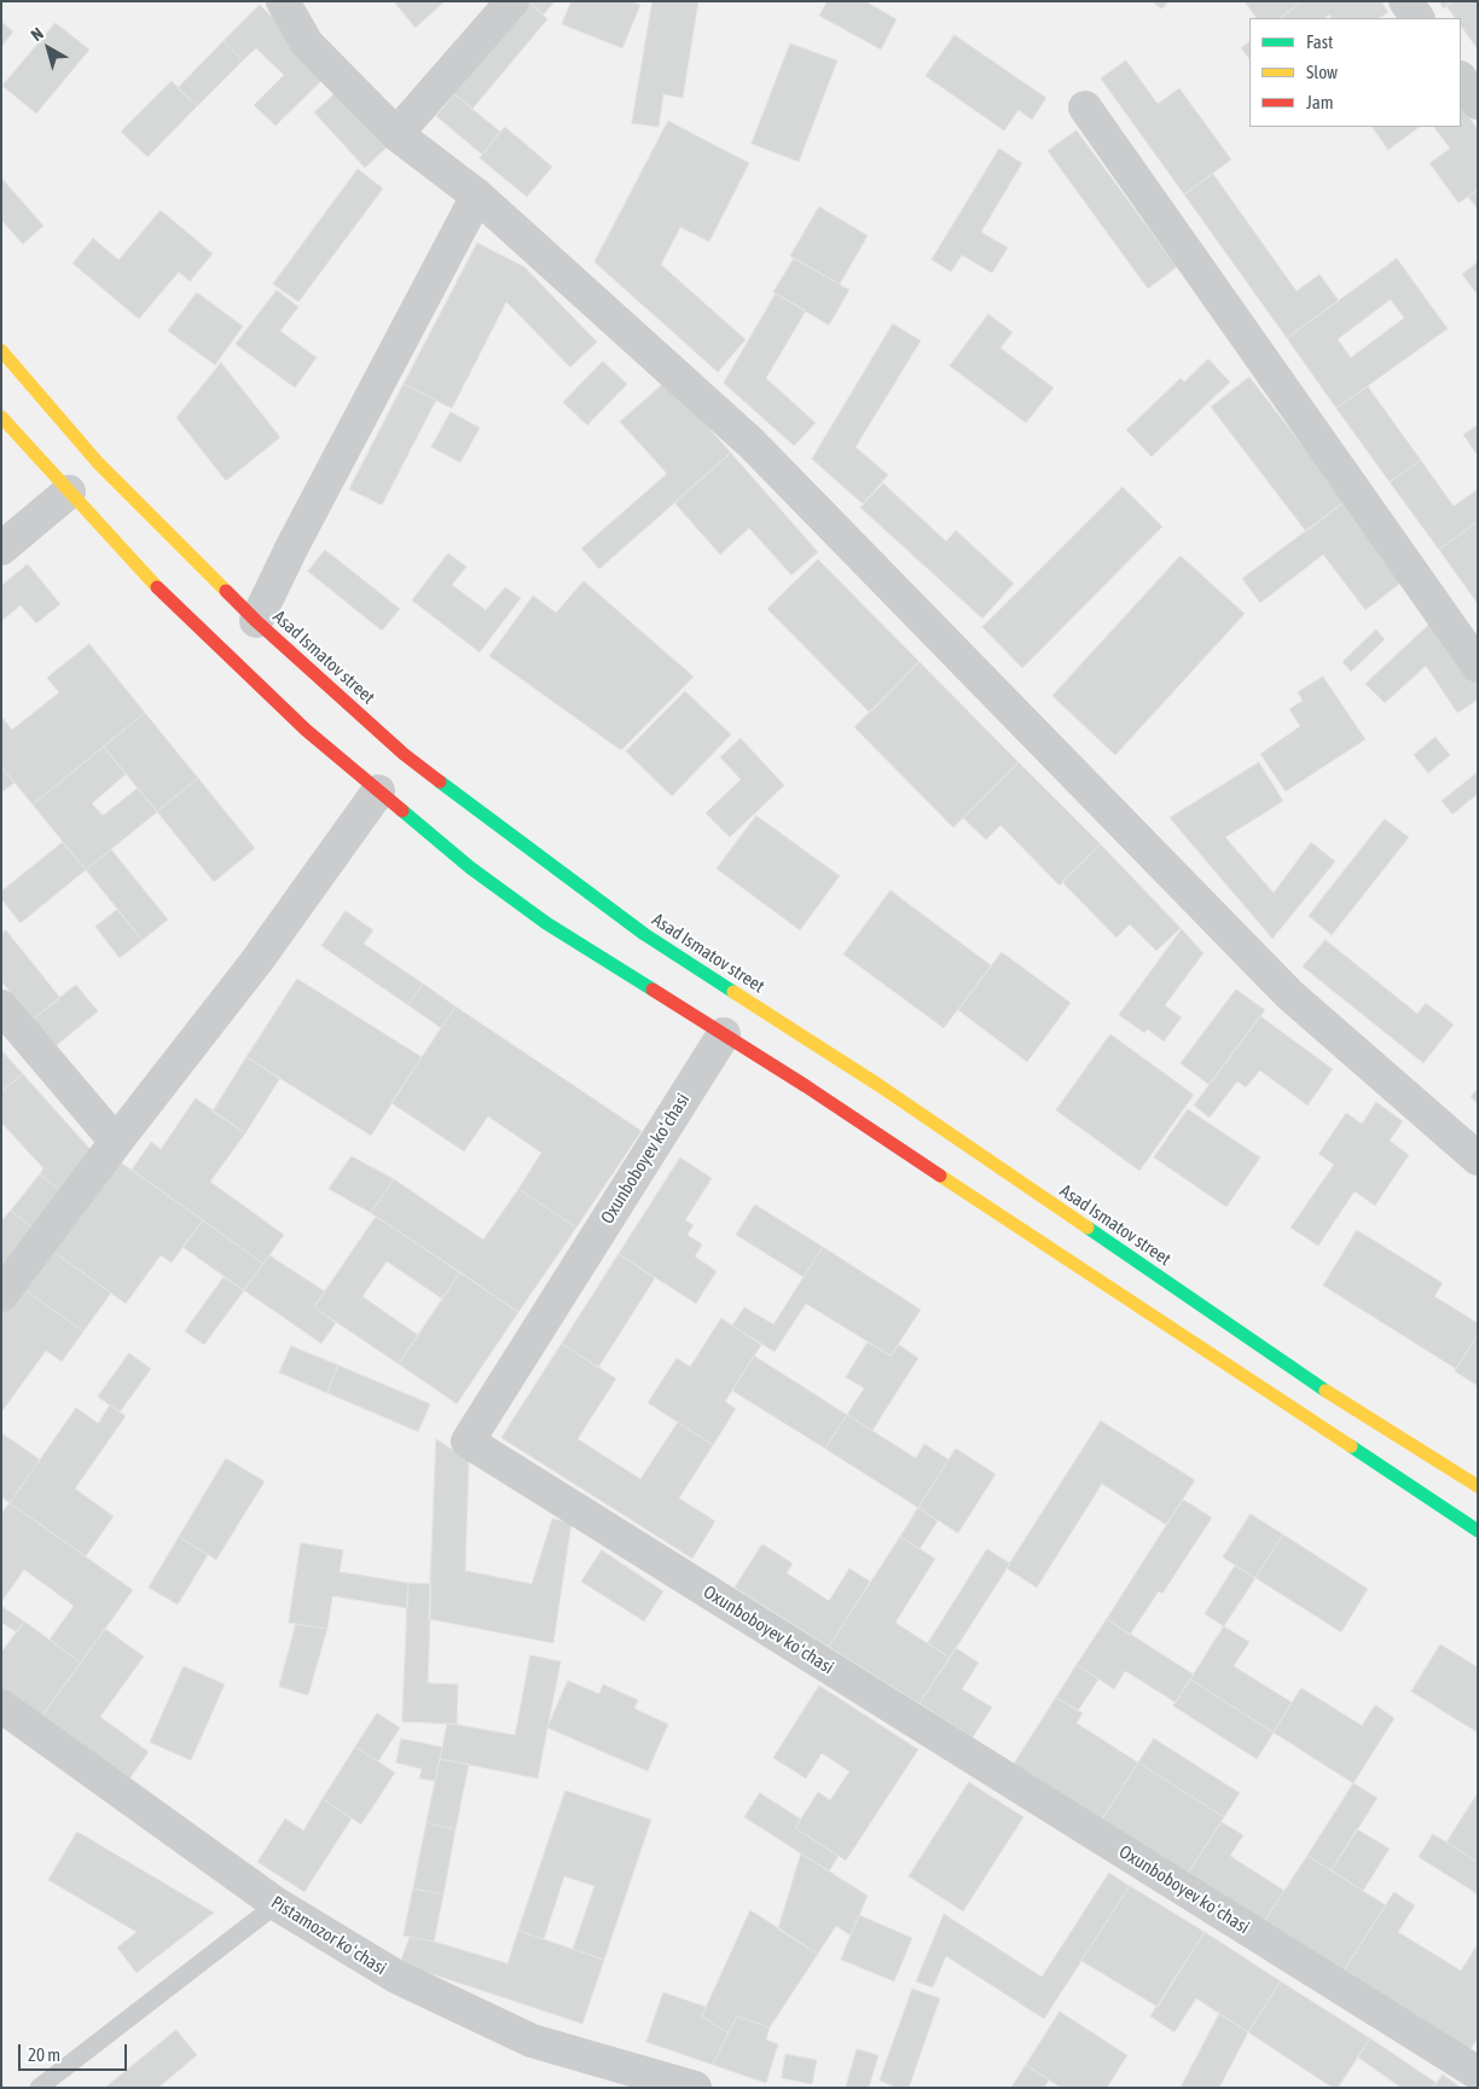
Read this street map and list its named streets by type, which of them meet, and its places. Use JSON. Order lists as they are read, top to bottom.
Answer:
{
  "streets": {
    "main road": ["Asad Ismatov street"],
    "street": ["Oxunboboyev koʻchasi", "Pistamozor koʻchasi"]
  },
  "legend": ["Fast", "Slow", "Jam"],
  "scale_bar": "20 m",
  "north": "top left"
}
